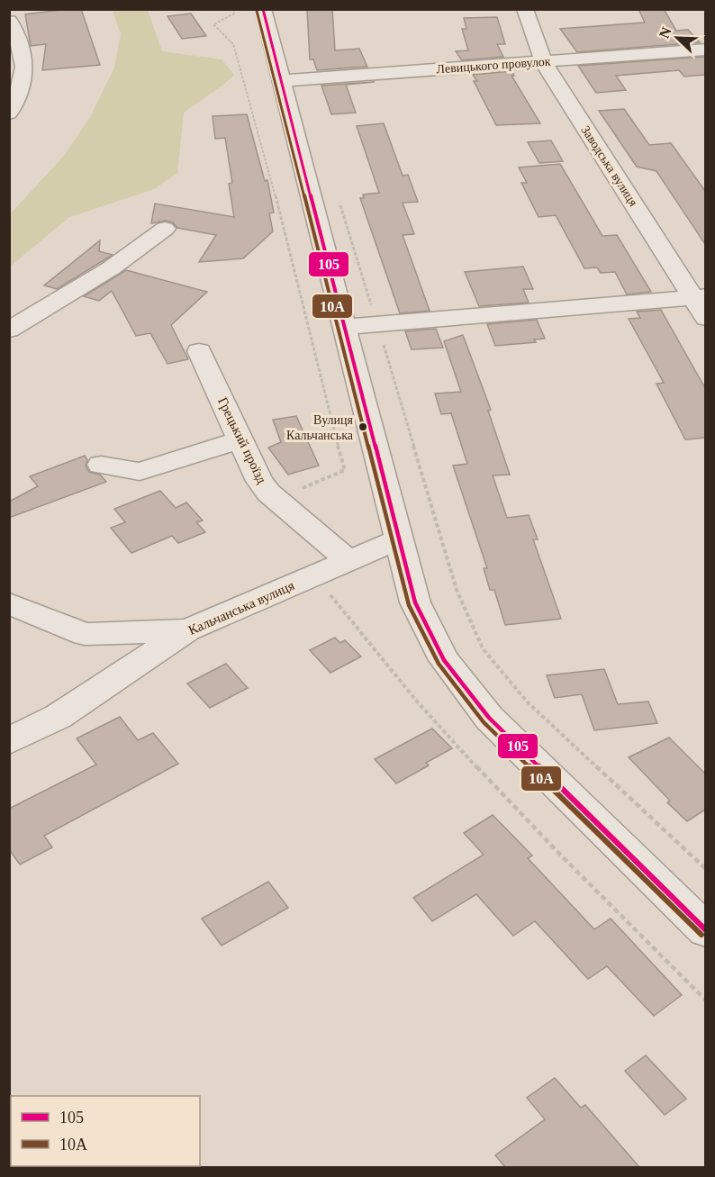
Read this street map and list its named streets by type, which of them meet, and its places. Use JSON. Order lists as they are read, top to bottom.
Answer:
{
  "streets": {
    "street": [
      "Левицького провулок",
      "Заводська вулиця",
      "Грецький проїзд",
      "Кальчанська вулиця"
    ]
  },
  "crossings": [
    ["Левицького провулок", "Заводська вулиця"],
    ["Грецький проїзд", "Кальчанська вулиця"]
  ],
  "places": ["Вулиця Кальчанська"],
  "lines": ["transit line 105", "transit line 10А"],
  "legend": ["105", "10А"],
  "north": "top left"
}
